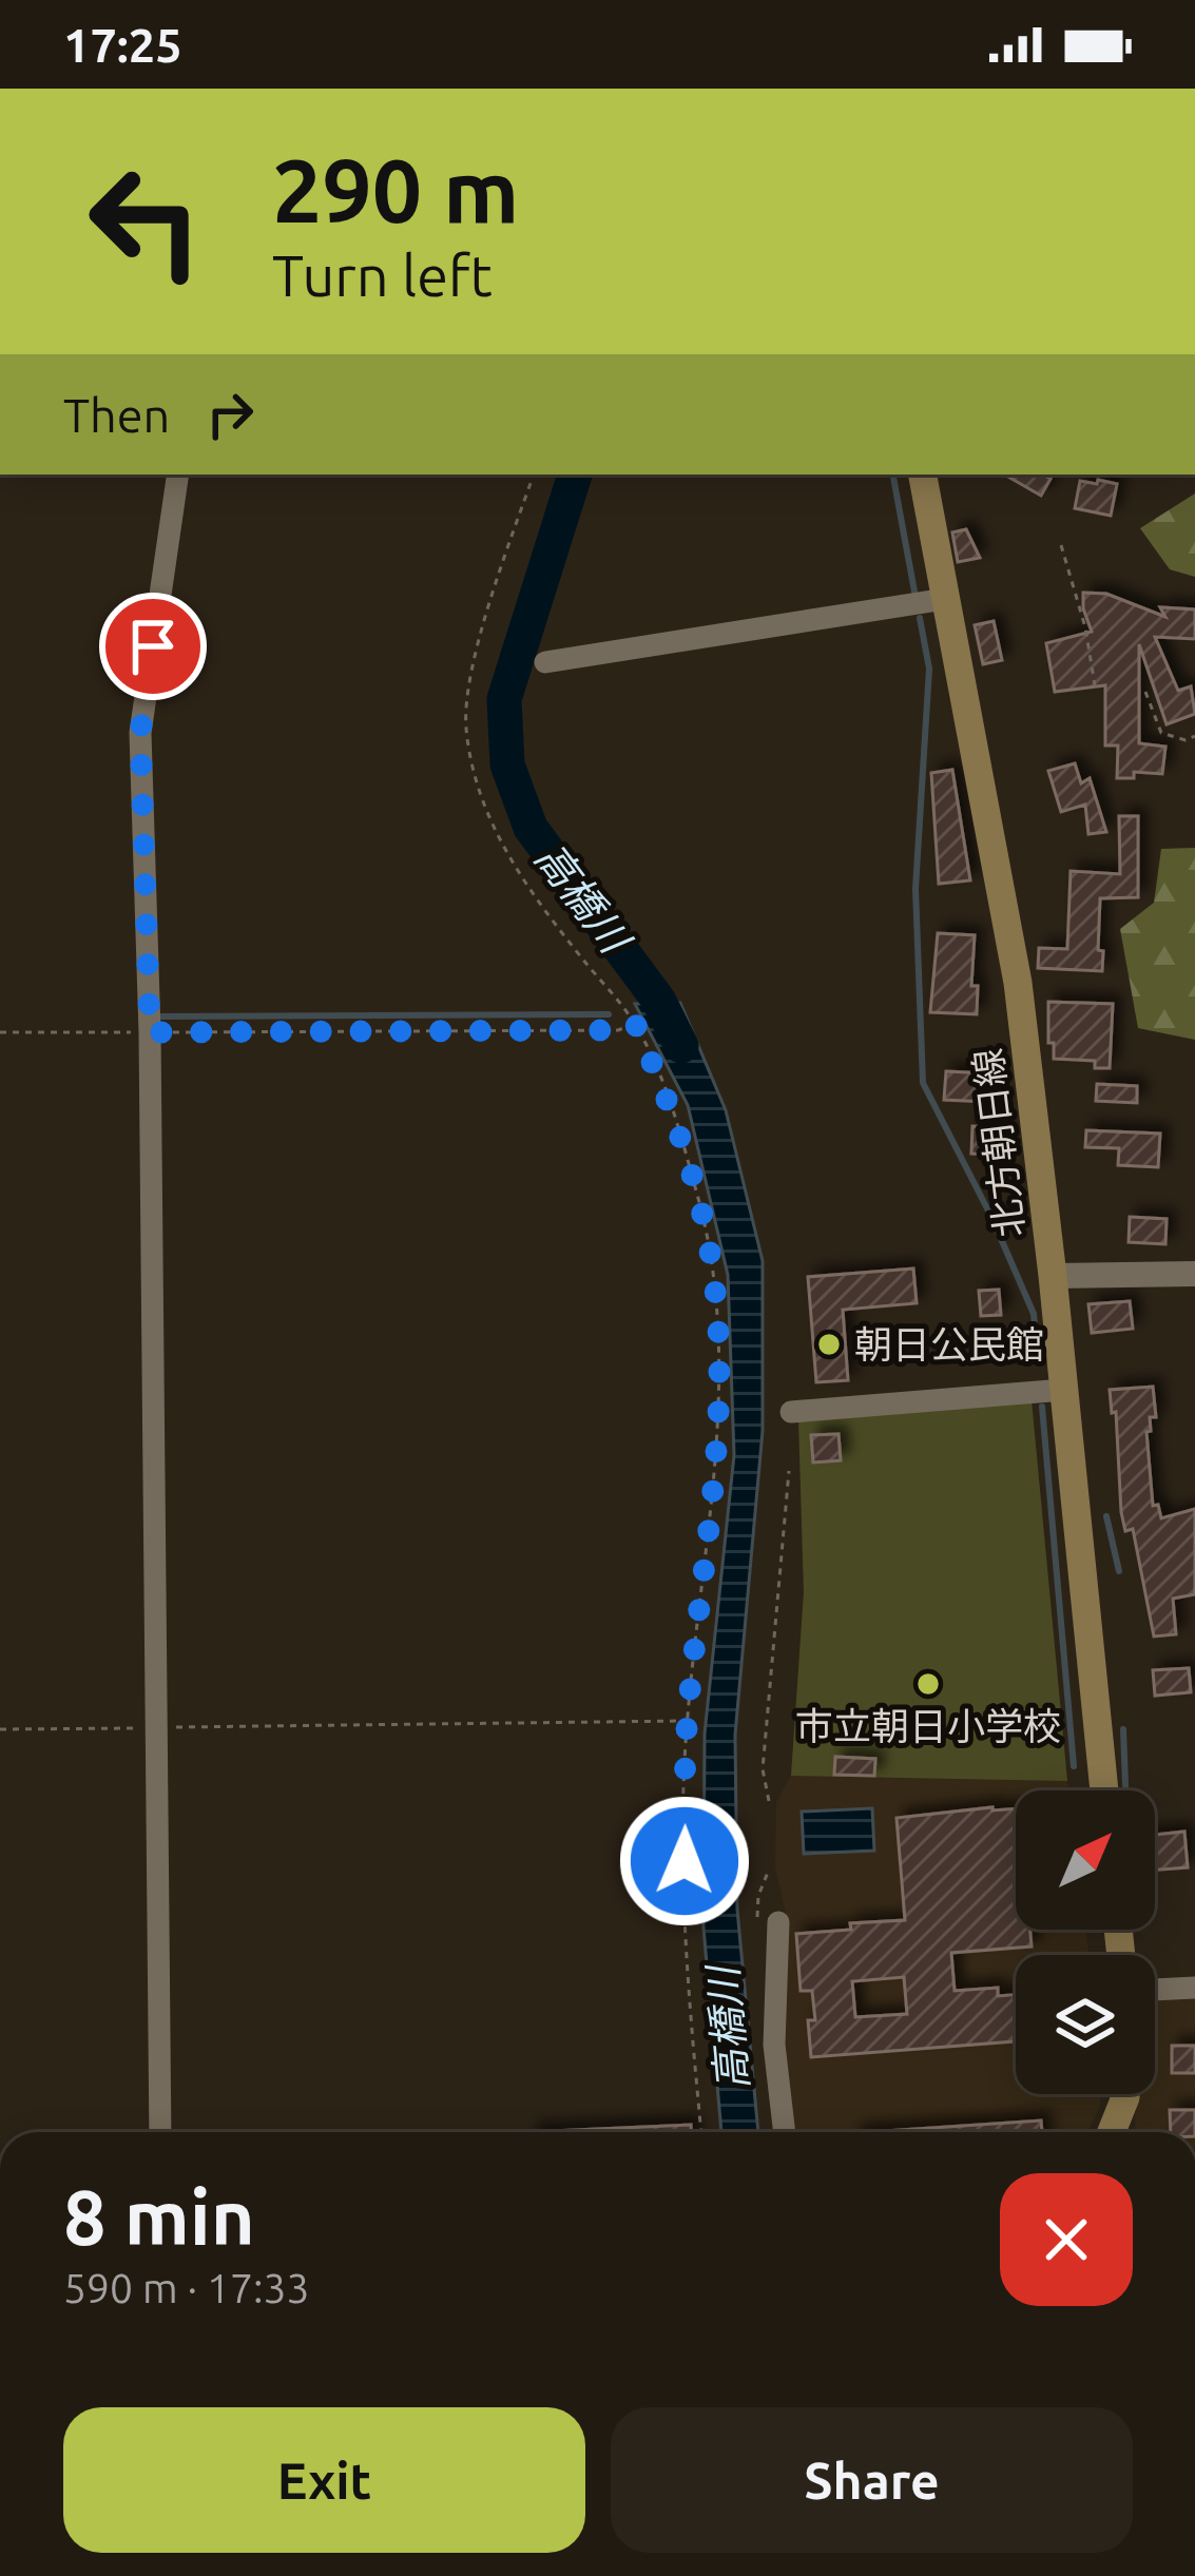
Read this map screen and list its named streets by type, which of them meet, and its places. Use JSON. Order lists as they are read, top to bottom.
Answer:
{
  "streets": {
    "main road": ["北方朝日線"]
  },
  "water": ["高橋川"],
  "places": ["朝日公民館", "市立朝日小学校"],
  "north": "top right",
  "page": {
    "status": "17:25",
    "turn": ["290 m", "Turn left"],
    "then": "Then",
    "heading": ["8 min", "590 m · 17:33"],
    "buttons": ["Exit", "Share"]
  }
}
